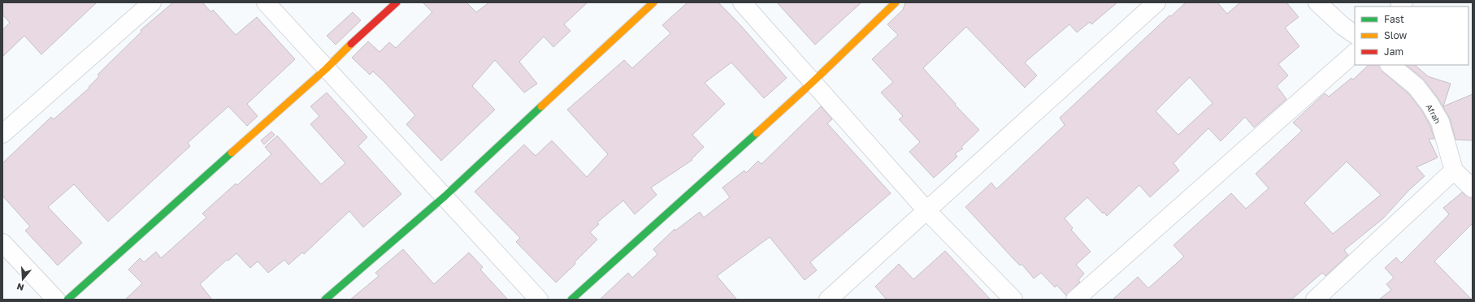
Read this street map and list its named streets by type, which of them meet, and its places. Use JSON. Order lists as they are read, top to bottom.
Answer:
{
  "streets": {
    "street": ["Afrah"]
  },
  "legend": ["Fast", "Slow", "Jam"],
  "north": "bottom"
}
